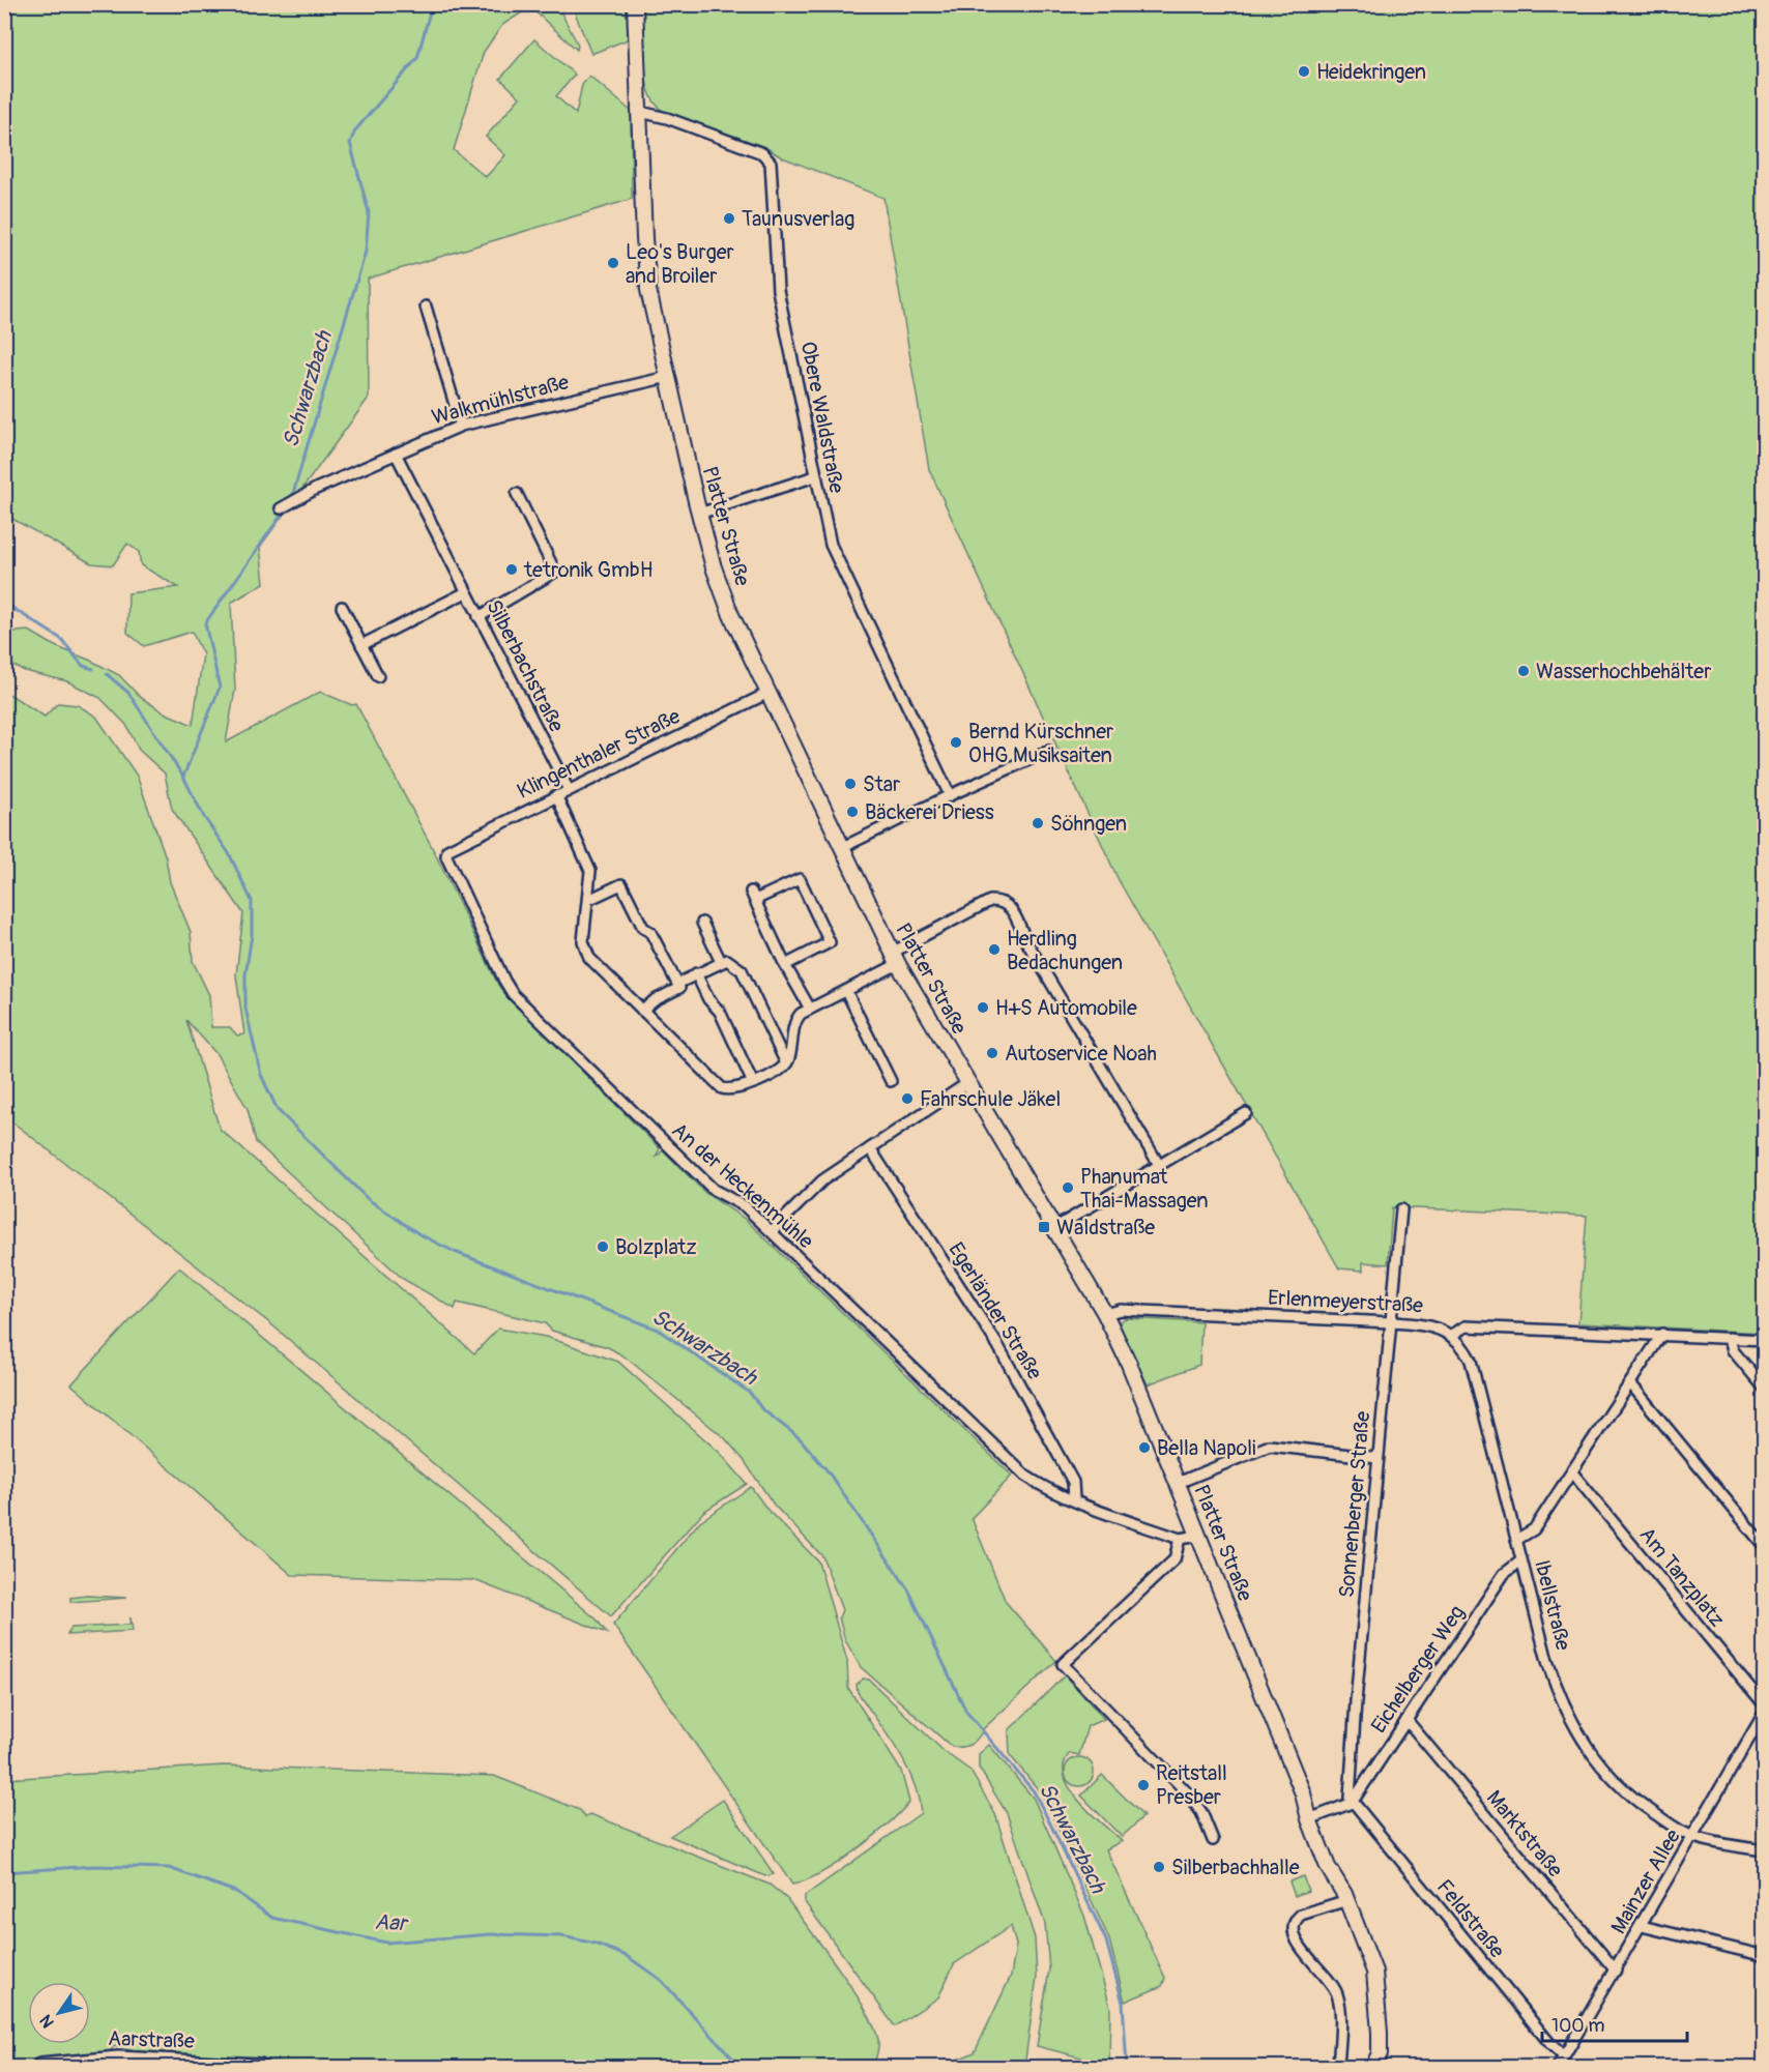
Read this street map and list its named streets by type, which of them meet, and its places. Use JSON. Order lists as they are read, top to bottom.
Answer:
{
  "streets": {
    "main road": ["Platter Straße", "Aarstraße"],
    "street": [
      "Walkmühlstraße",
      "Obere Waldstraße",
      "Silberbachstraße",
      "Klingenthaler Straße",
      "An der Heckenmühle",
      "Erlenmeyerstraße",
      "Egerländer Straße",
      "Sonnenberger Straße",
      "Am Tanzplatz",
      "Ibellstraße",
      "Eichelberger Weg",
      "Marktstraße",
      "Mainzer Allee",
      "Feldstraße"
    ]
  },
  "crossings": [
    ["Walkmühlstraße", "Platter Straße"],
    ["Walkmühlstraße", "Silberbachstraße"],
    ["Obere Waldstraße", "Platter Straße"],
    ["Platter Straße", "Klingenthaler Straße"],
    ["Platter Straße", "Erlenmeyerstraße"],
    ["Silberbachstraße", "Klingenthaler Straße"],
    ["Klingenthaler Straße", "An der Heckenmühle"],
    ["An der Heckenmühle", "Egerländer Straße"],
    ["Erlenmeyerstraße", "Sonnenberger Straße"],
    ["Erlenmeyerstraße", "Ibellstraße"],
    ["Sonnenberger Straße", "Eichelberger Weg"],
    ["Sonnenberger Straße", "Feldstraße"],
    ["Ibellstraße", "Eichelberger Weg"],
    ["Ibellstraße", "Mainzer Allee"],
    ["Eichelberger Weg", "Marktstraße"],
    ["Eichelberger Weg", "Feldstraße"],
    ["Marktstraße", "Mainzer Allee"],
    ["Mainzer Allee", "Feldstraße"]
  ],
  "water": ["Schwarzbach", "Aar"],
  "places": {
    "other": [
      "Heidekringen",
      "Taunusverlag",
      "Leo's Burger and Broiler",
      "tetronik GmbH",
      "Wasserhochbehälter",
      "Bernd Kürschner OHG Musiksaiten",
      "Star",
      "Bäckerei Driess",
      "Söhngen",
      "Herdling Bedachungen",
      "H+S Automobile",
      "Autoservice Noah",
      "Fahrschule Jäkel",
      "Phanumat Thai-Massagen",
      "Bolzplatz",
      "Bella Napoli",
      "Reitstall Presber",
      "Silberbachhalle"
    ],
    "transit": ["Waldstraße"]
  },
  "scale_bar": "100 m",
  "north": "bottom left"
}
